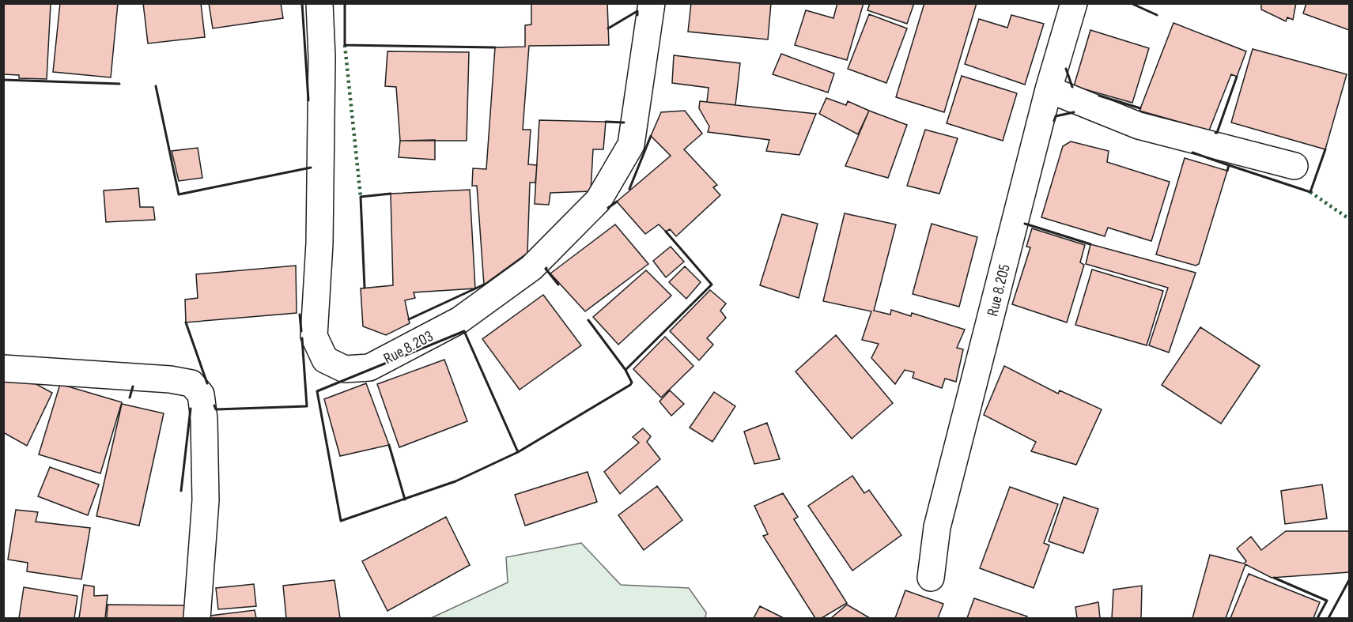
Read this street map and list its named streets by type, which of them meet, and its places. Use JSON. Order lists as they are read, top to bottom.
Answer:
{
  "streets": {
    "street": ["Rue 8.205", "Rue 8.203"]
  }
}
